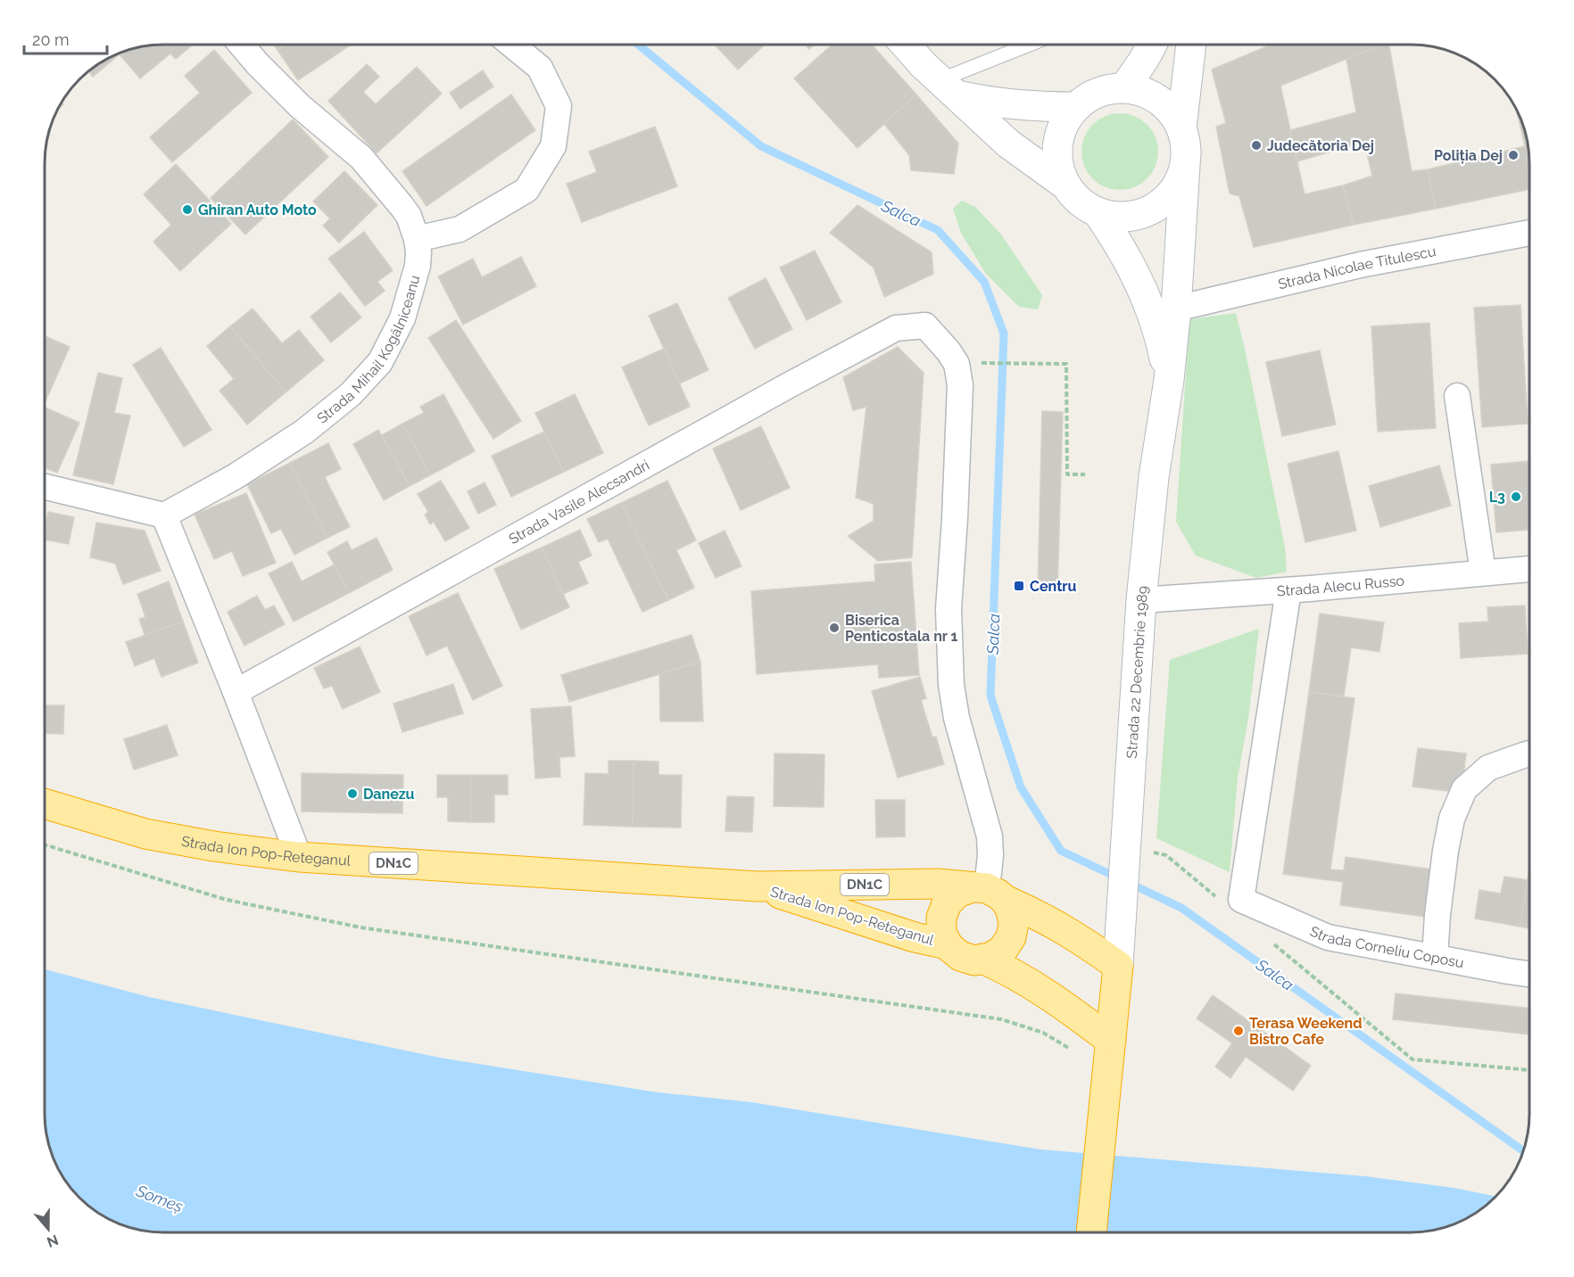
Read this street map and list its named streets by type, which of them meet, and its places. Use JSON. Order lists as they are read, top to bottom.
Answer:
{
  "streets": {
    "highway": ["Strada Ion Pop-Reteganul", "DN1C"],
    "main road": ["Strada 22 Decembrie 1989"],
    "street": [
      "Strada Nicolae Titulescu",
      "Strada Mihail Kogălniceanu",
      "Strada Vasile Alecsandri",
      "Strada Alecu Russo",
      "Strada Corneliu Coposu"
    ]
  },
  "crossings": [
    ["Strada Nicolae Titulescu", "Strada 22 Decembrie 1989"],
    ["Strada Vasile Alecsandri", "Strada Ion Pop-Reteganul"],
    ["Strada Vasile Alecsandri", "DN1C"],
    ["Strada Alecu Russo", "Strada 22 Decembrie 1989"],
    ["Strada 22 Decembrie 1989", "Strada Ion Pop-Reteganul"],
    ["Strada Ion Pop-Reteganul", "DN1C"]
  ],
  "water": ["Salca", "Someș"],
  "places": {
    "other": [
      "Judecătoria Dej",
      "Poliția Dej",
      "Ghiran Auto Moto",
      "L3",
      "Biserica Penticostala nr 1",
      "Danezu",
      "Terasa Weekend Bistro Cafe"
    ],
    "transit": ["Centru"]
  },
  "scale_bar": "20 m",
  "north": "bottom"
}
